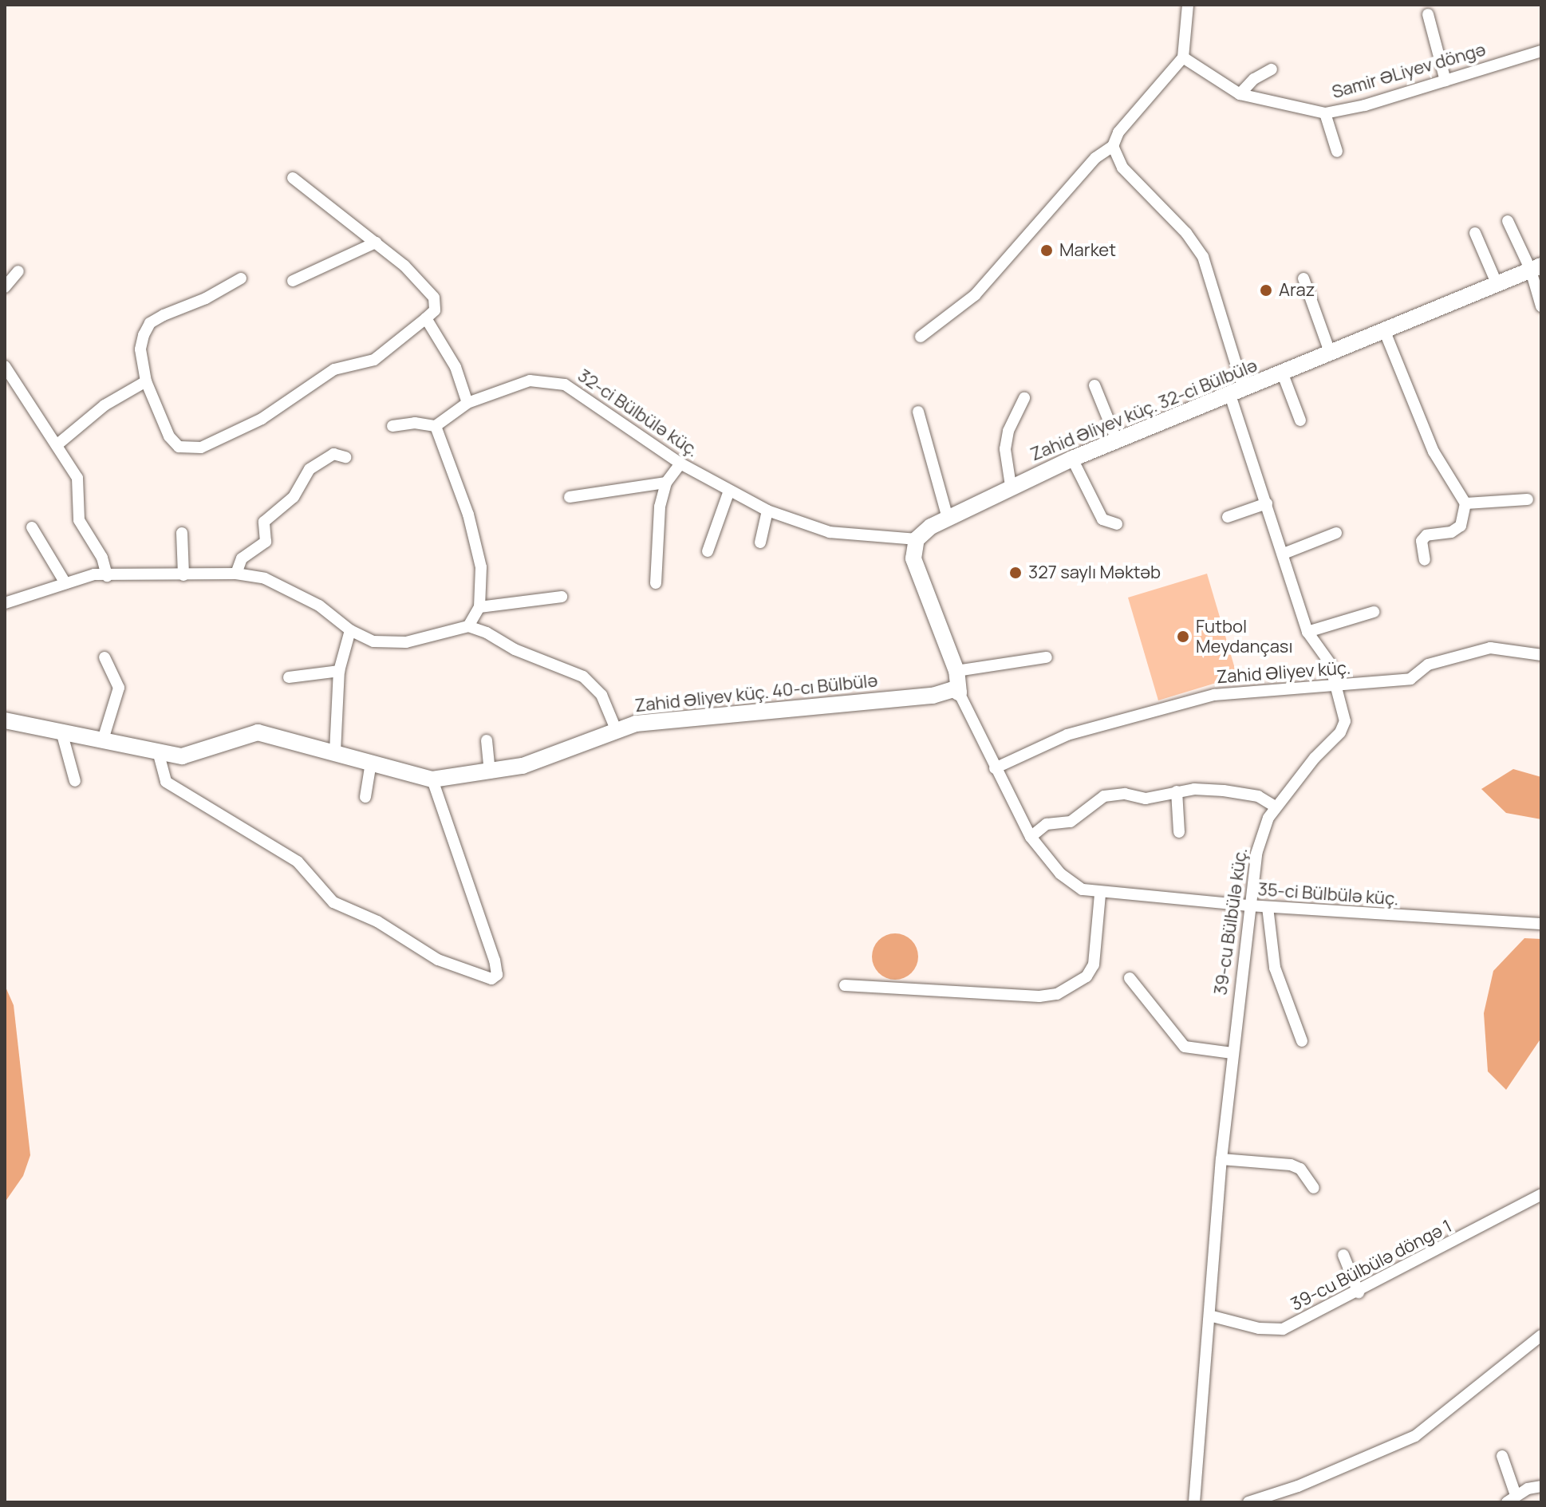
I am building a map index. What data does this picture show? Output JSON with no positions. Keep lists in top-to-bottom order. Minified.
{"streets":{"street":["Samir ƏLiyev döngə","Zahid Əliyev küç. 32-ci Bülbülə","32-ci Bülbülə küç.","Zahid Əliyev küç.","Zahid Əliyev küç. 40-cı Bülbülə","35-ci Bülbülə küç.","39-cu Bülbülə küç.","39-cu Bülbülə döngə 1"]},"crossings":[["Zahid Əliyev küç. 32-ci Bülbülə","32-ci Bülbülə küç."],["Zahid Əliyev küç. 32-ci Bülbülə","39-cu Bülbülə küç."],["Zahid Əliyev küç.","35-ci Bülbülə küç."],["Zahid Əliyev küç.","39-cu Bülbülə küç."],["Zahid Əliyev küç. 40-cı Bülbülə","35-ci Bülbülə küç."],["35-ci Bülbülə küç.","39-cu Bülbülə küç."],["39-cu Bülbülə küç.","39-cu Bülbülə döngə 1"]],"places":["Market","Araz","327 saylı Məktəb","Futbol Meydançası"]}
